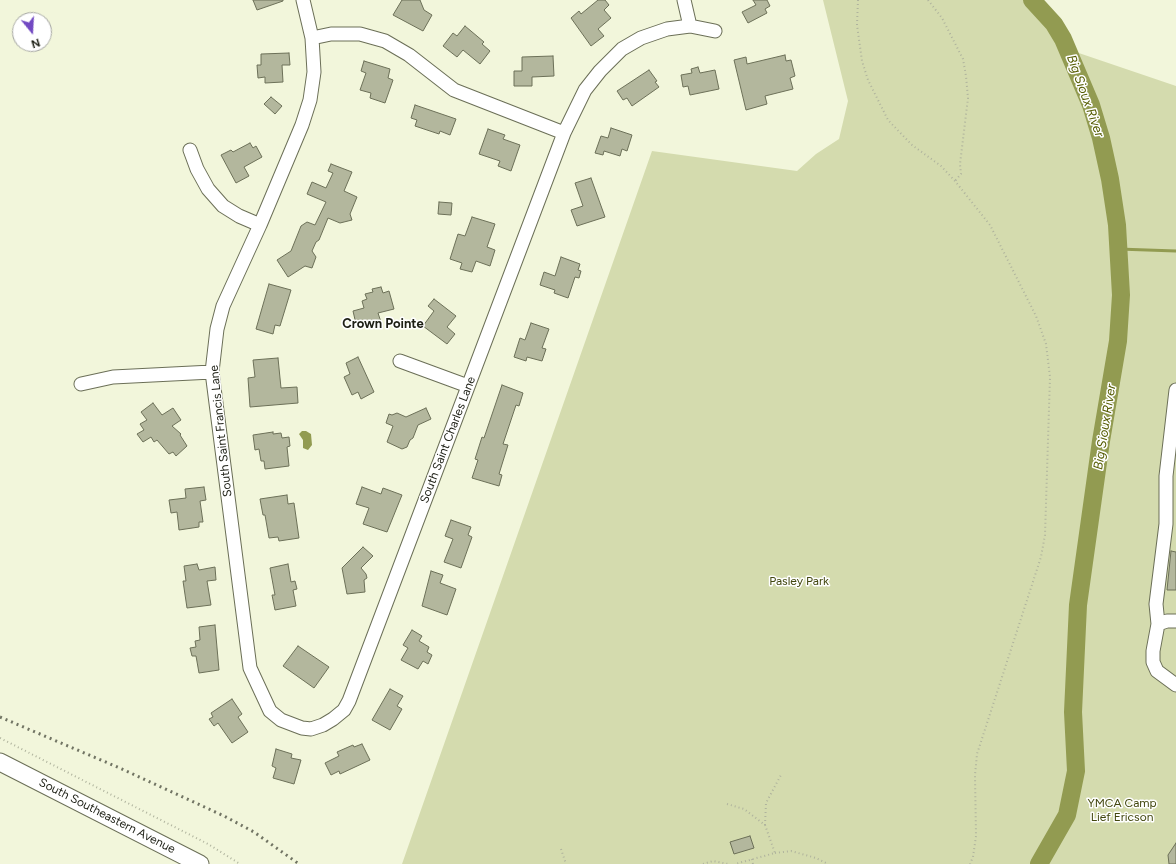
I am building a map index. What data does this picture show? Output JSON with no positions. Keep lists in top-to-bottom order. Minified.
{"streets":{"main road":["South Southeastern Avenue"],"street":["South Saint Francis Lane","South Saint Charles Lane"]},"crossings":[["South Saint Francis Lane","South Saint Charles Lane"]],"districts":["Crown Pointe"],"water":["Big Sioux River"],"parks":["Pasley Park","YMCA Camp Lief Ericson"],"north":"bottom"}
